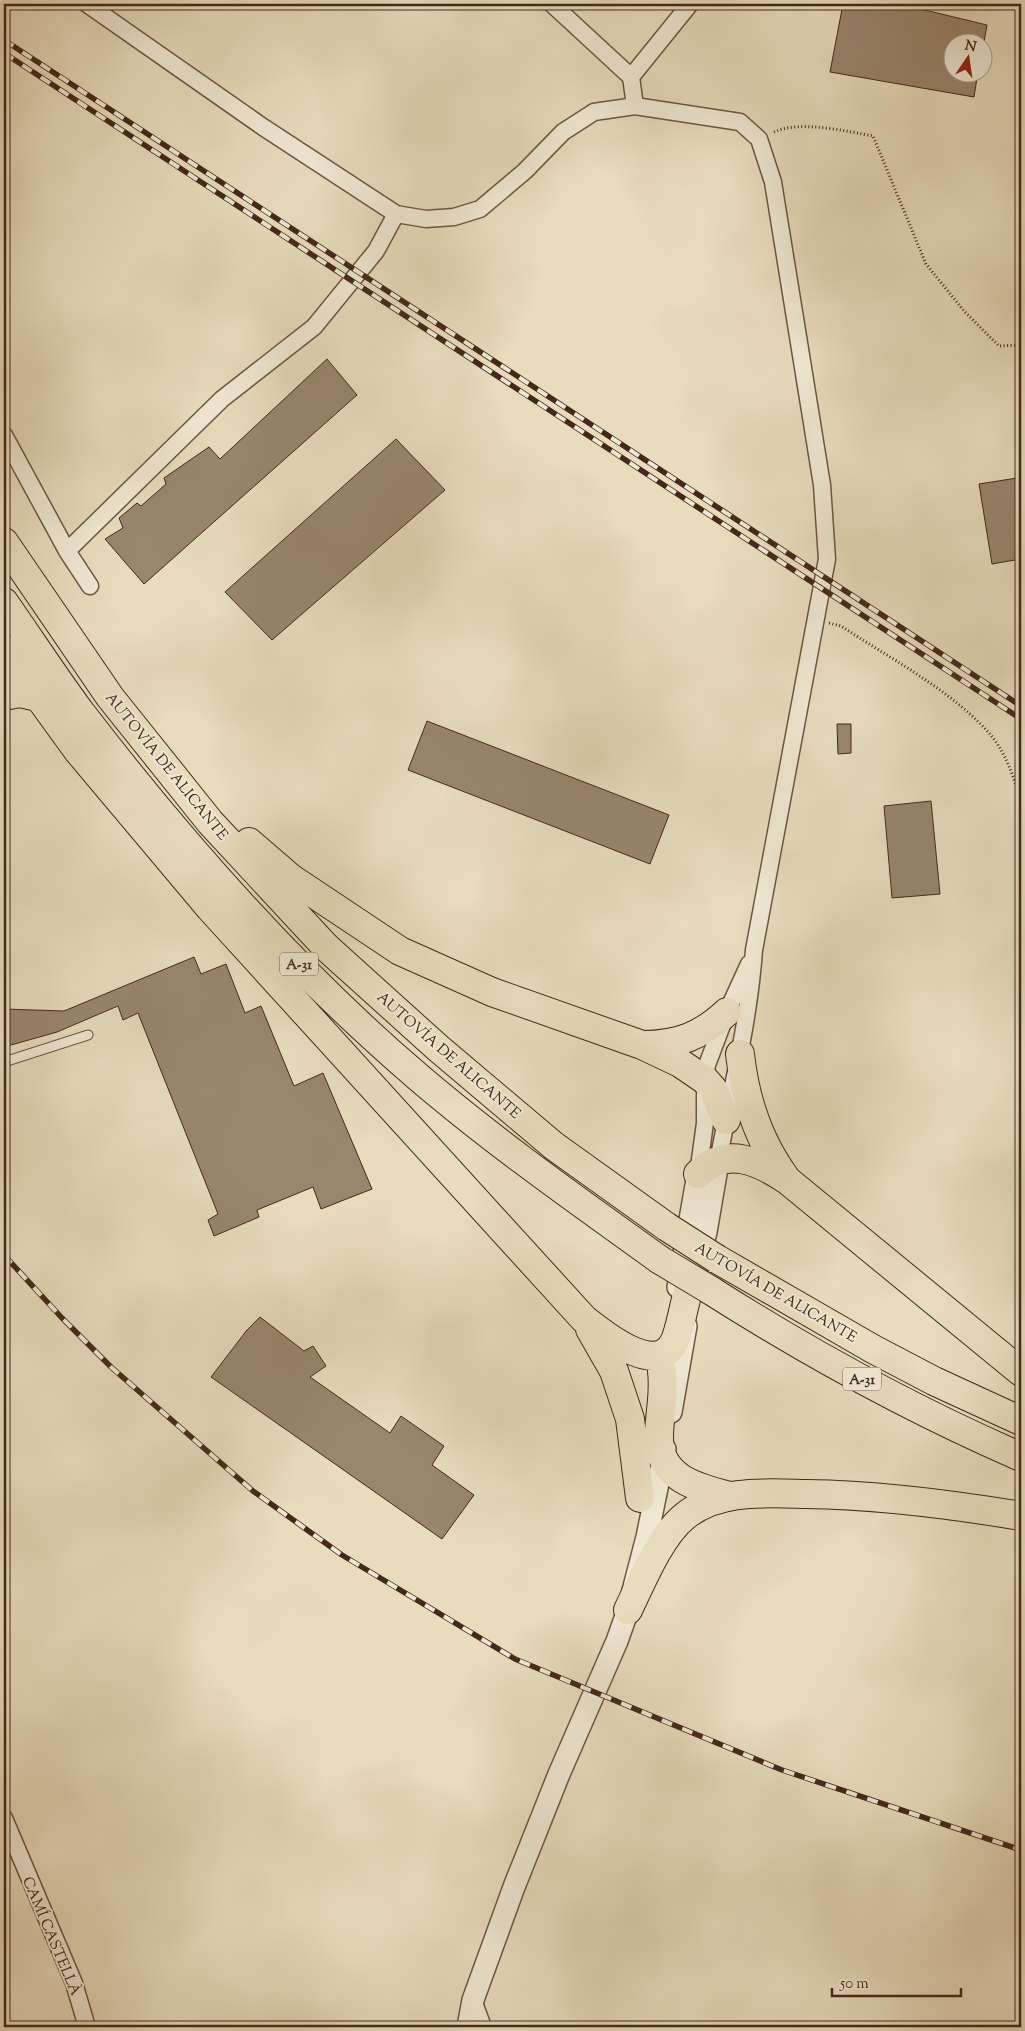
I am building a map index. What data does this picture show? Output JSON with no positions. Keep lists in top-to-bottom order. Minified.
{"streets":{"highway":["AUTOVÍA DE ALICANTE","A-31"],"street":["CAMÍ CASTELLÀ"]},"scale_bar":"50 m","north":"top"}
